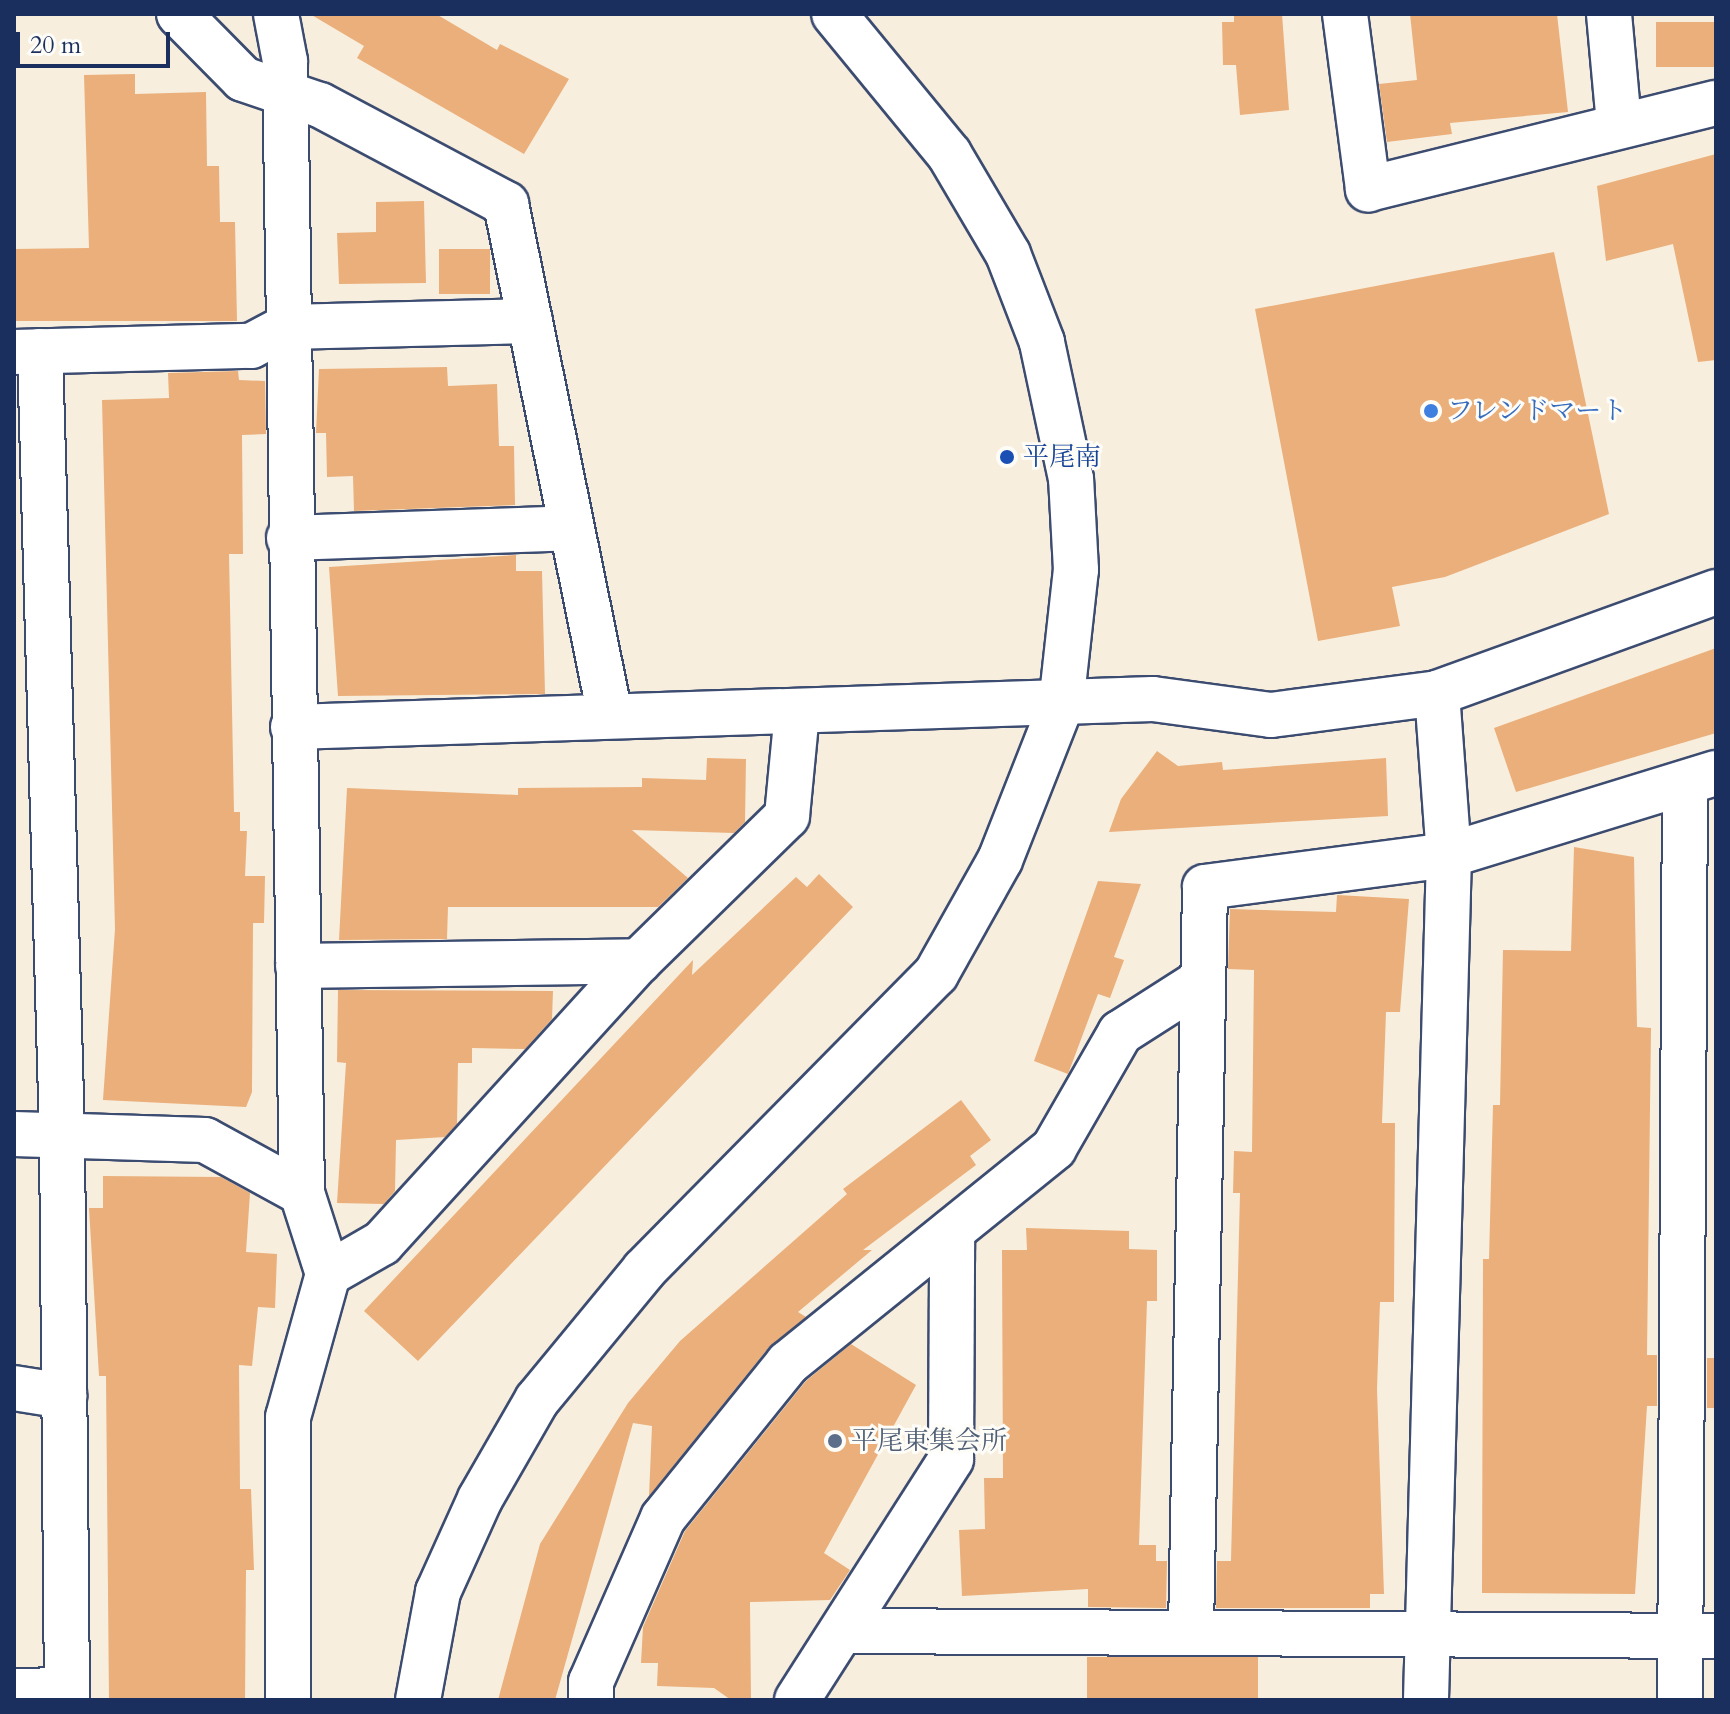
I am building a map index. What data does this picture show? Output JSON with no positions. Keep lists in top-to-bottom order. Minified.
{"places":["フレンドマート","平尾南","平尾東集会所"],"scale_bar":"20 m"}
